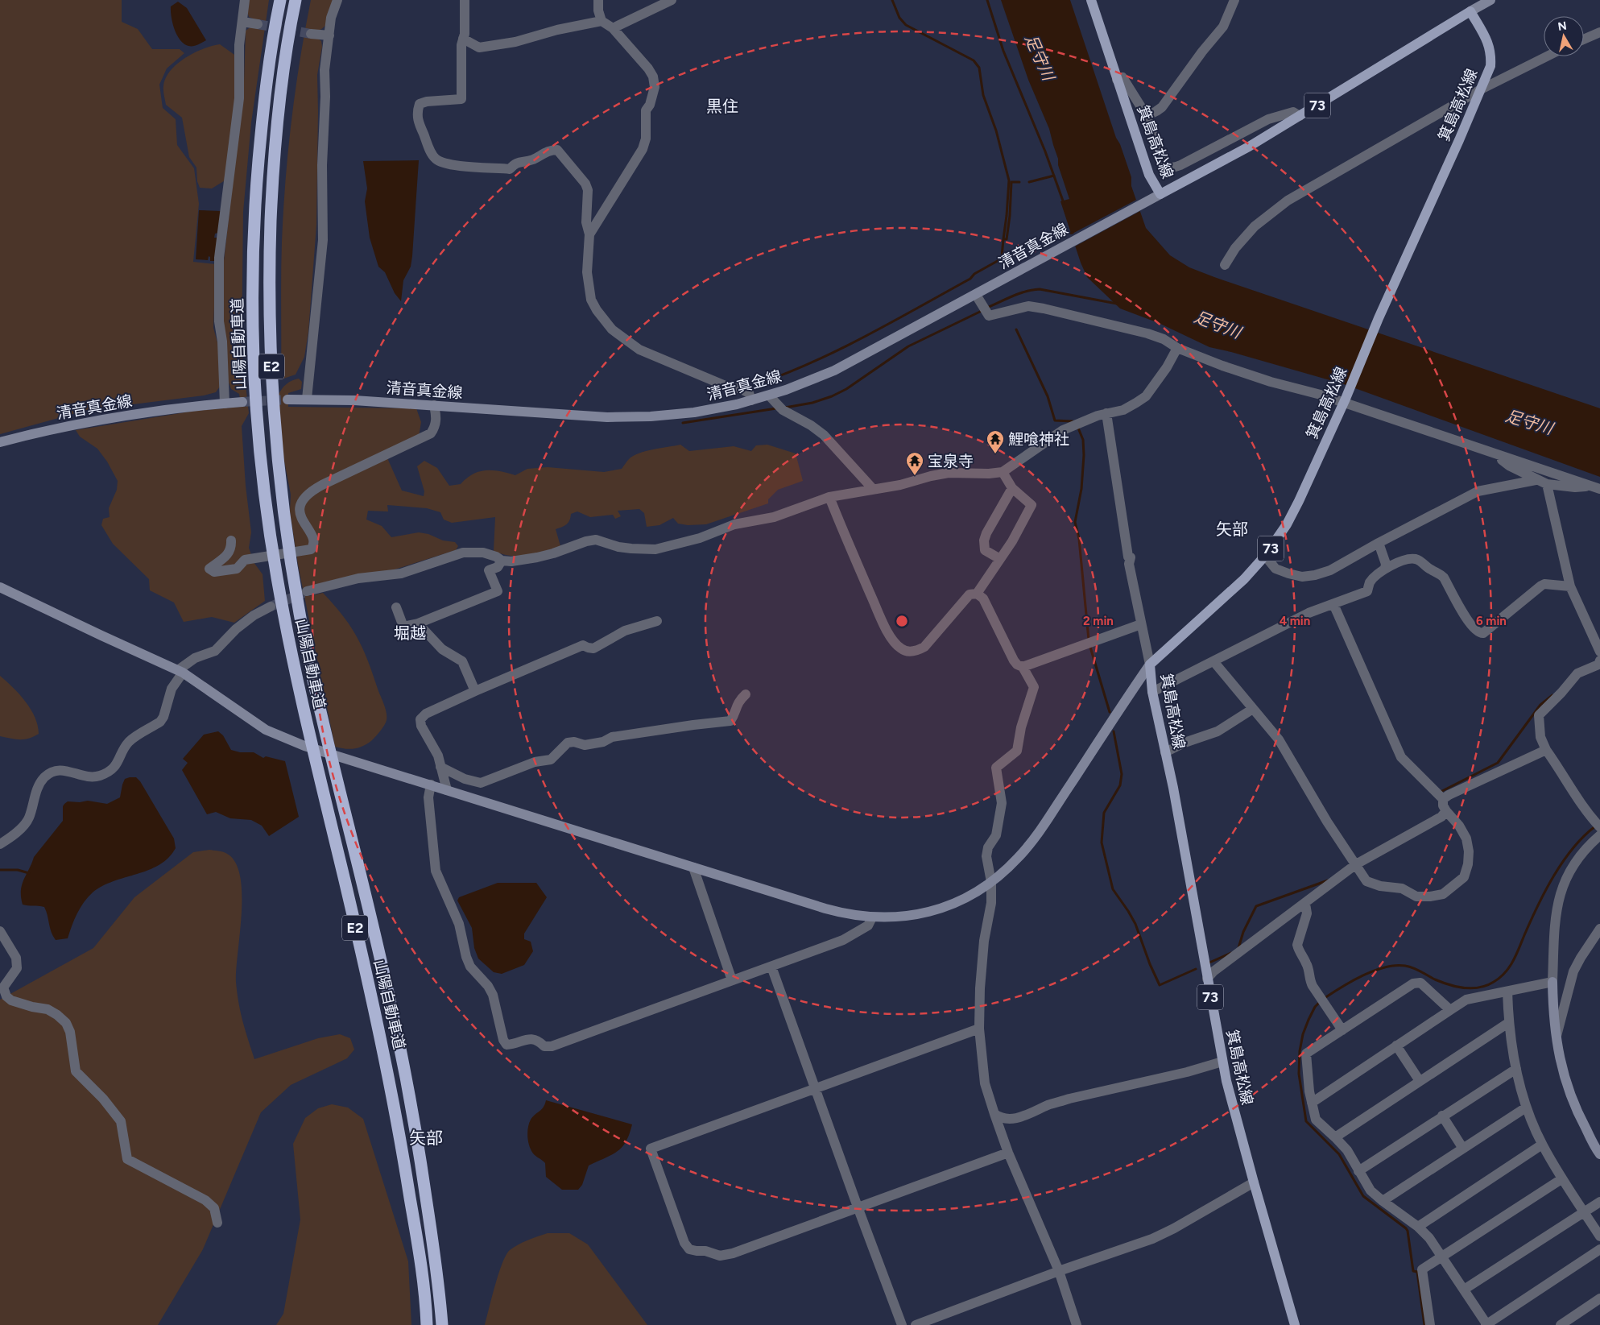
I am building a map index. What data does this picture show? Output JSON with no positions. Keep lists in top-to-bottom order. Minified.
{"streets":{"highway":["山陽自動車道","E2"],"main road":["箕島高松線","73"],"street":["清音真金線"]},"crossings":[["箕島高松線","清音真金線"]],"districts":["黒住","矢部","堀越","矢部"],"water":["足守川"],"places":{"temple":["鯉喰神社","宝泉寺"]},"north":"top","rings":["2 min","4 min","6 min"]}
